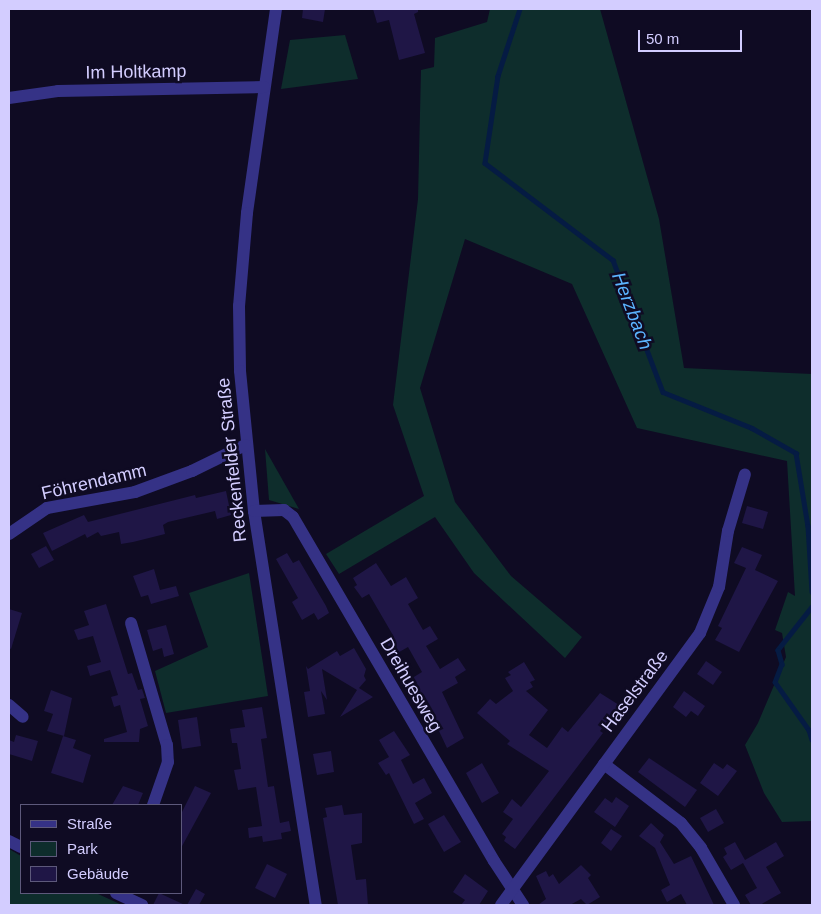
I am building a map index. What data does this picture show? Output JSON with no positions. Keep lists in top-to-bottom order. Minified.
{"streets":{"street":["Im Holtkamp","Reckenfelder Straße","Föhrendamm","Dreihuesweg","Haselstraße"]},"crossings":[["Im Holtkamp","Reckenfelder Straße"],["Reckenfelder Straße","Föhrendamm"],["Reckenfelder Straße","Dreihuesweg"],["Dreihuesweg","Haselstraße"]],"water":["Herzbach"],"legend":["Straße","Park","Gebäude"],"scale_bar":"50 m"}
